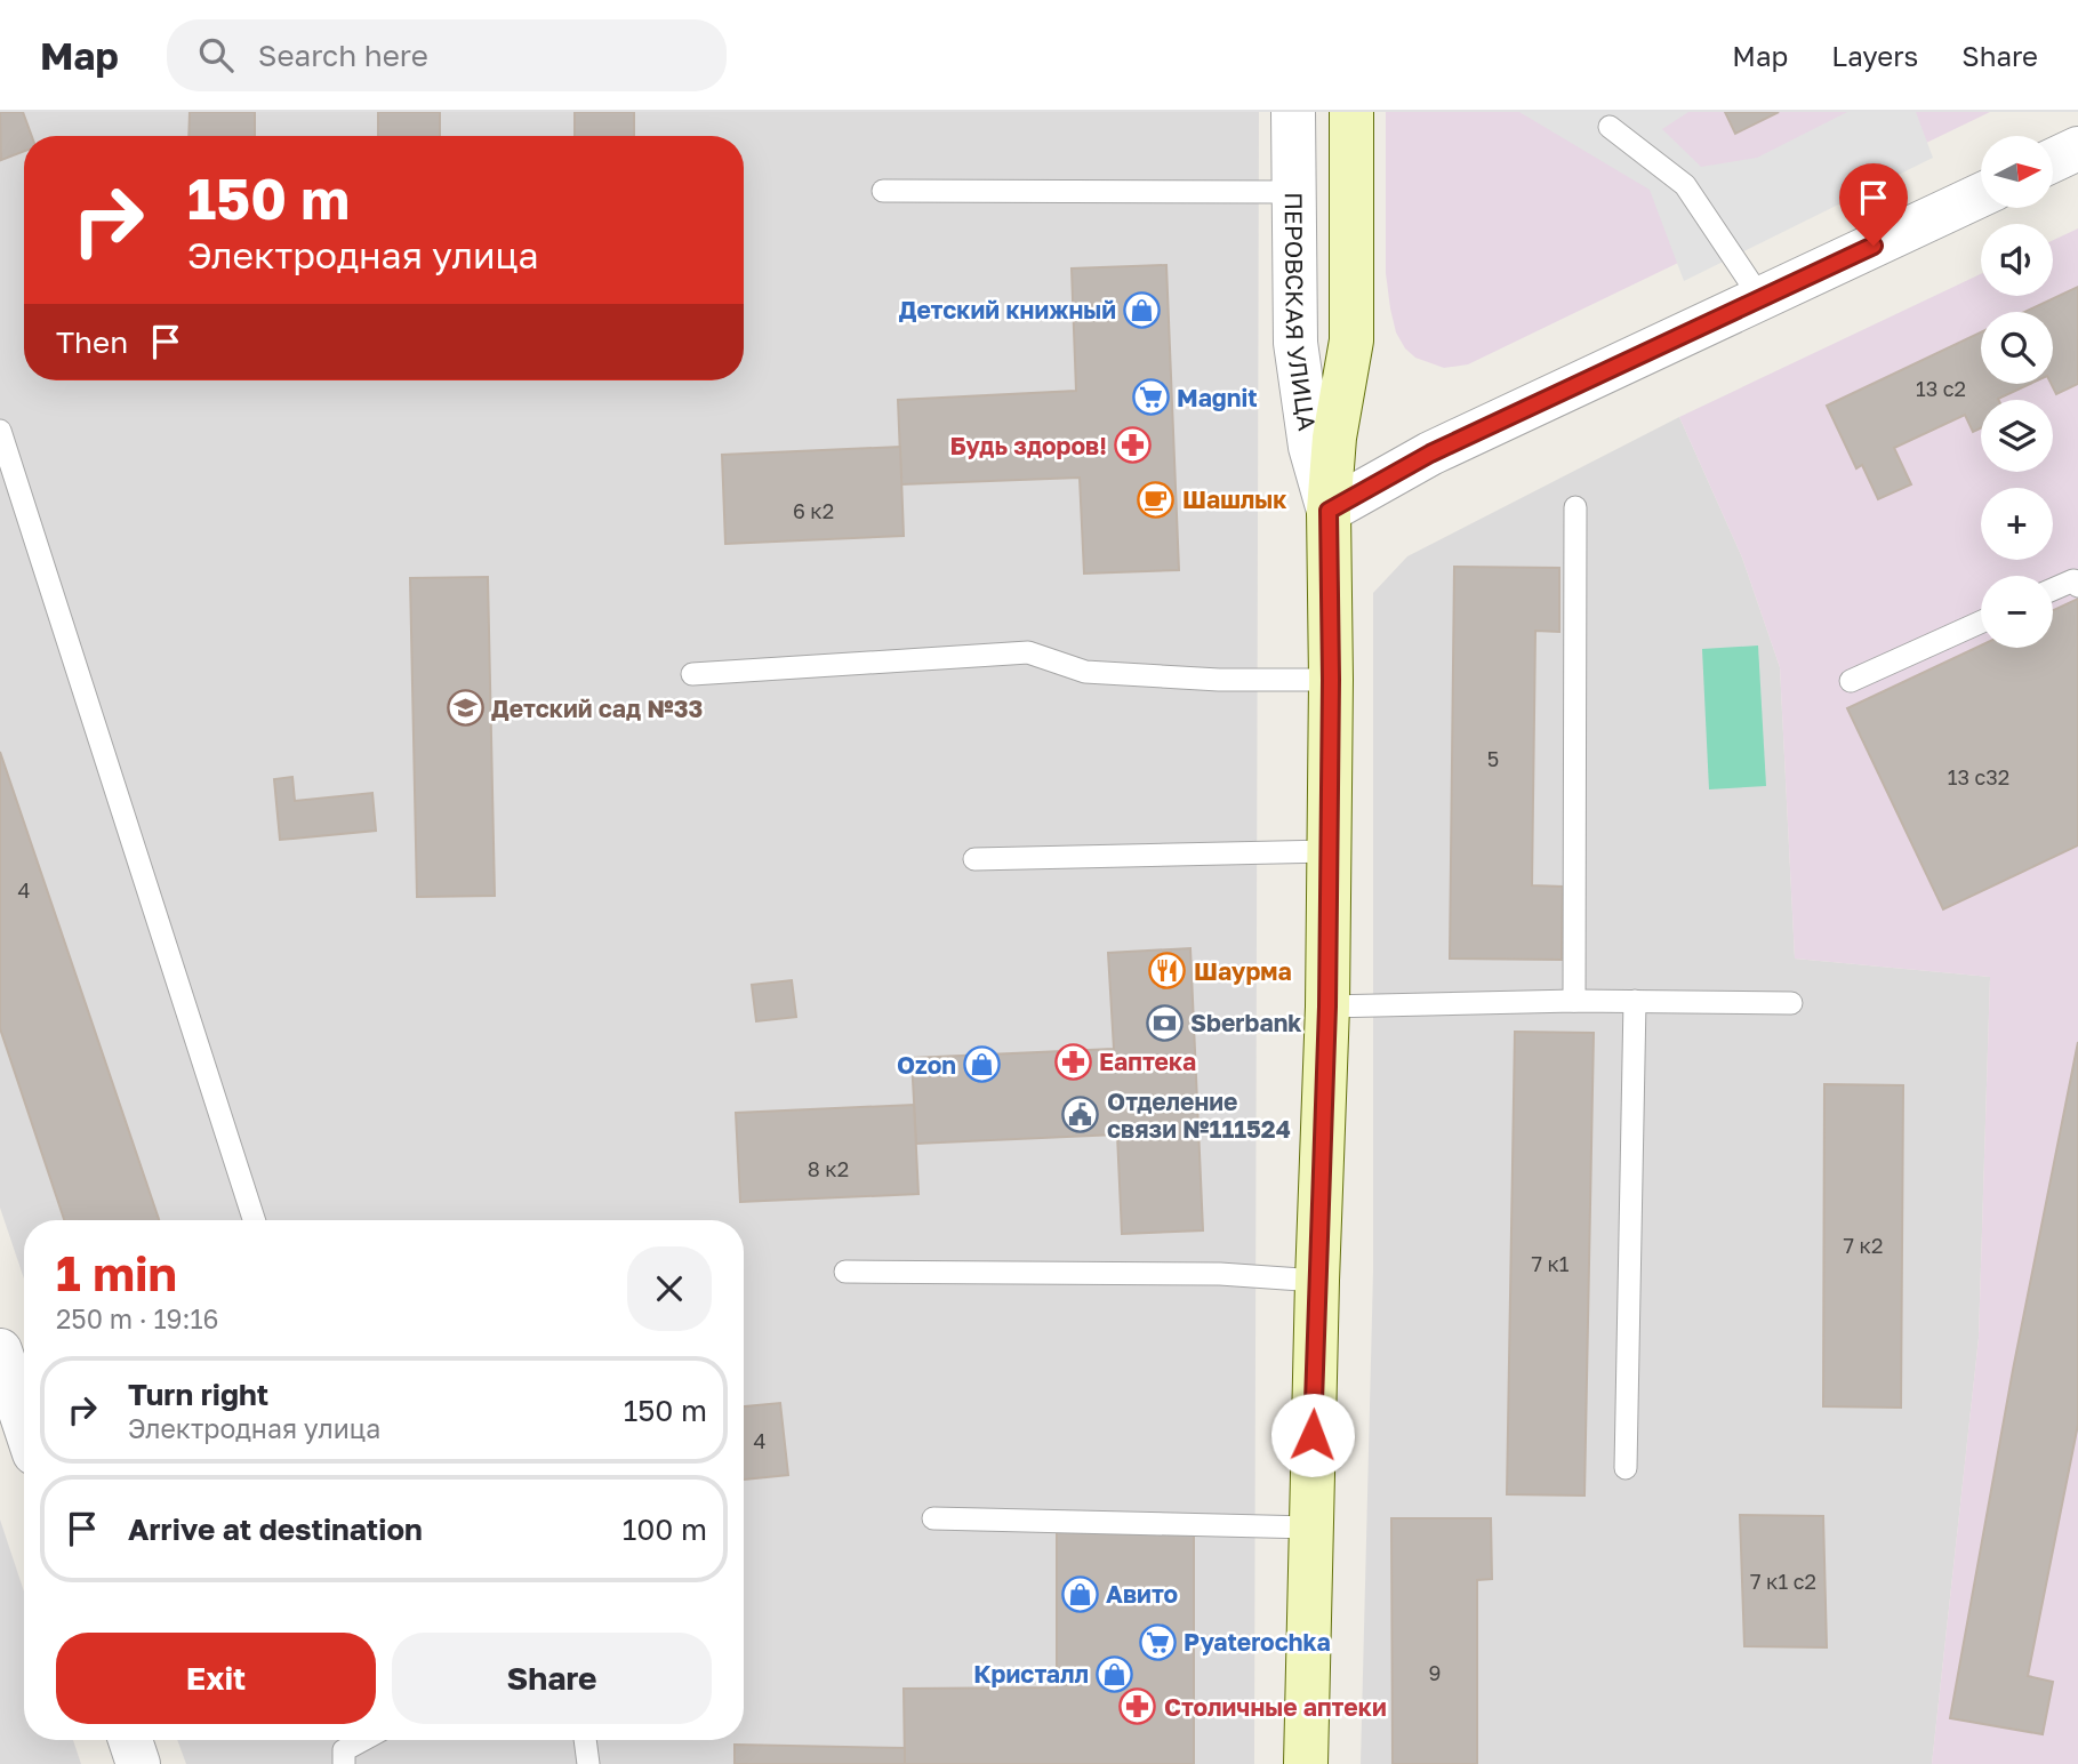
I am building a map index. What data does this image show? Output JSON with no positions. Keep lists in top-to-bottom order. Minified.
{"streets":{"main road":["ПЕРОВСКАЯ УЛИЦА"]},"places":{"shop":["Детский книжный","Ozon","Авито","Кристалл"],"supermarket":["Magnit","Pyaterochka"],"pharmacy":["Будь здоров!","Еаптека","Столичные аптеки"],"cafe":["Шашлык"],"school or university":["Детский сад №33"],"restaurant":["Шаурма"],"bank":["Sberbank"],"public building":["Отделение связи №111524"]},"house_numbers":["13 с2","6 к2","5","13 с32","4","8 к2","7 к2","7 к1","4","7 к1 с2","9"],"north":"right","page":{"header":"Map","search":"Search here","nav":["Map","Layers","Share"],"map_buttons":["+","−"],"turn":["150 m","Электродная улица"],"then":"Then","heading":["1 min","250 m · 19:16"],"list":[{"name":"Turn right","note":"Электродная улица","value":"150 m"},{"name":"Arrive at destination","value":"100 m"}],"buttons":["Exit","Share"]}}
